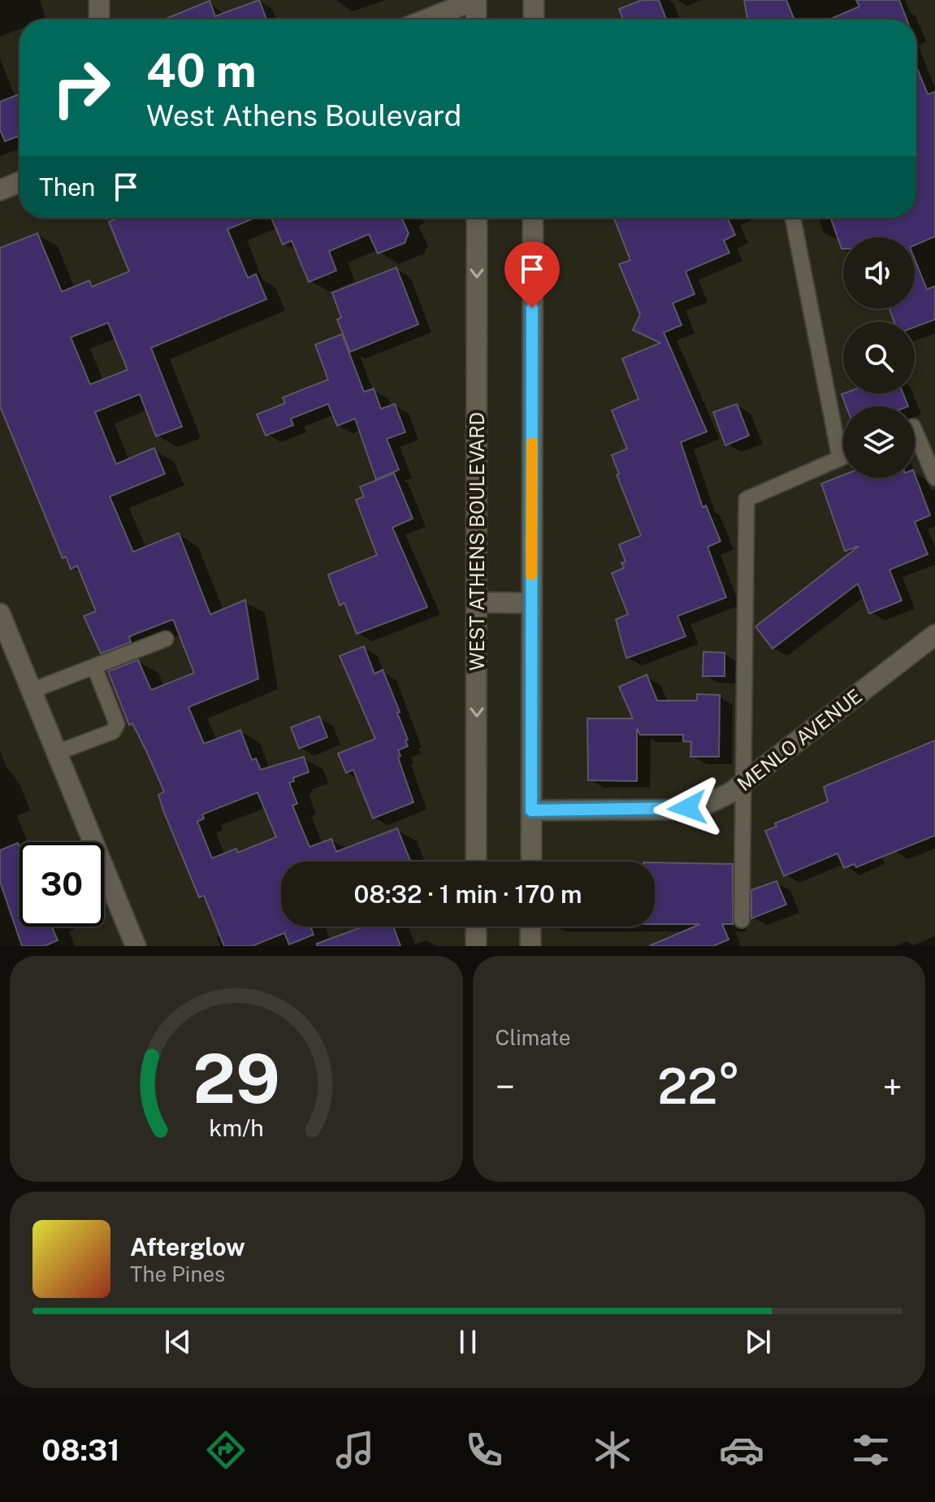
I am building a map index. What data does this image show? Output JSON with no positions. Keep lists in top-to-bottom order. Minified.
{"streets":{"street":["WEST ATHENS BOULEVARD","MENLO AVENUE"]},"page":{"turn":["40 m","West Athens Boulevard"],"then":"Then","limit":"30","trip":"08:32 · 1 min · 170 m","tile":"Climate","heat":["−","22°","+"],"song":["Afterglow","The Pines"],"tabs":"08:31","gauge":["29","km/h"]}}
